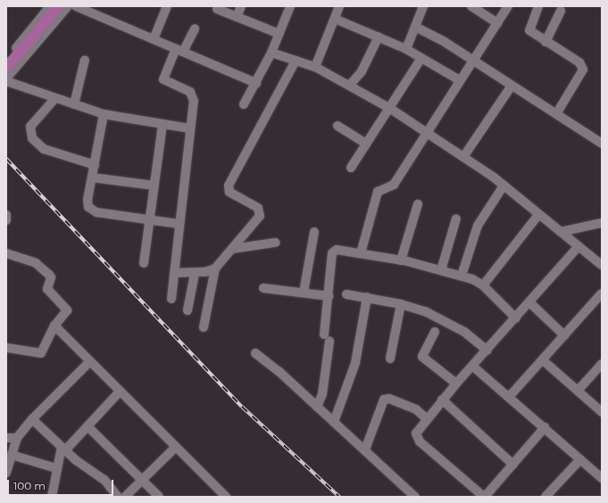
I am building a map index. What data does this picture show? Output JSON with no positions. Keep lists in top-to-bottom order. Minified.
{"scale_bar":"100 m"}
